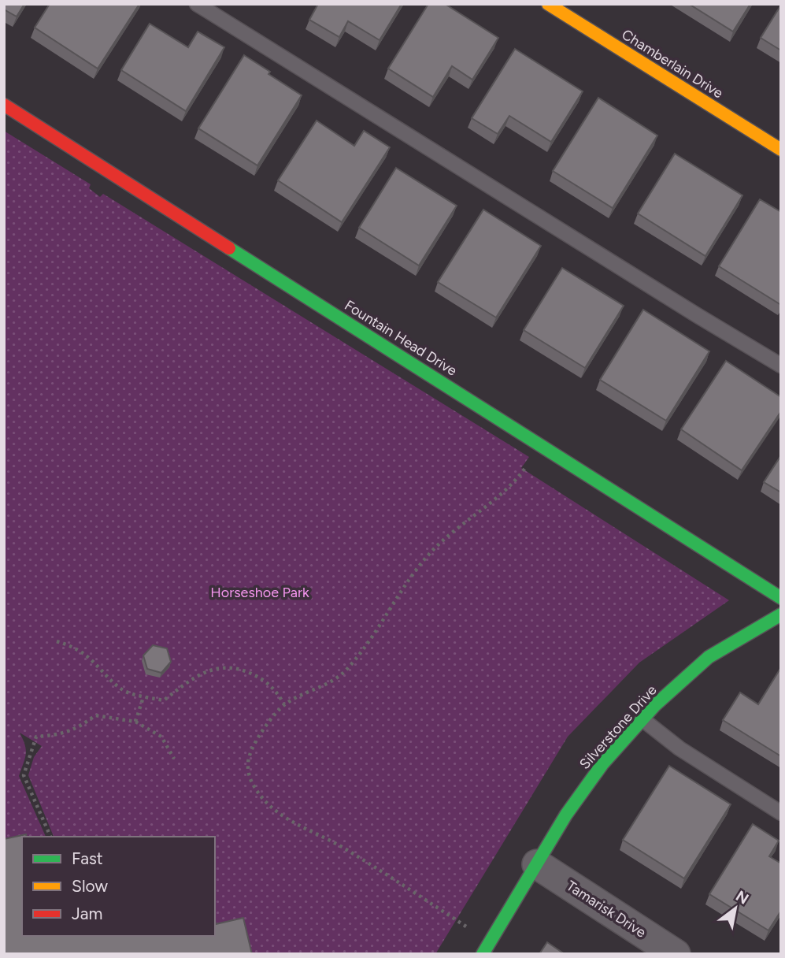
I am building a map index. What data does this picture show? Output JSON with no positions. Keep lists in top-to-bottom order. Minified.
{"streets":{"street":["Chamberlain Drive","Fountain Head Drive","Silverstone Drive","Tamarisk Drive"]},"crossings":[["Silverstone Drive","Tamarisk Drive"]],"parks":["Horseshoe Park"],"legend":["Fast","Slow","Jam"],"north":"top right"}
